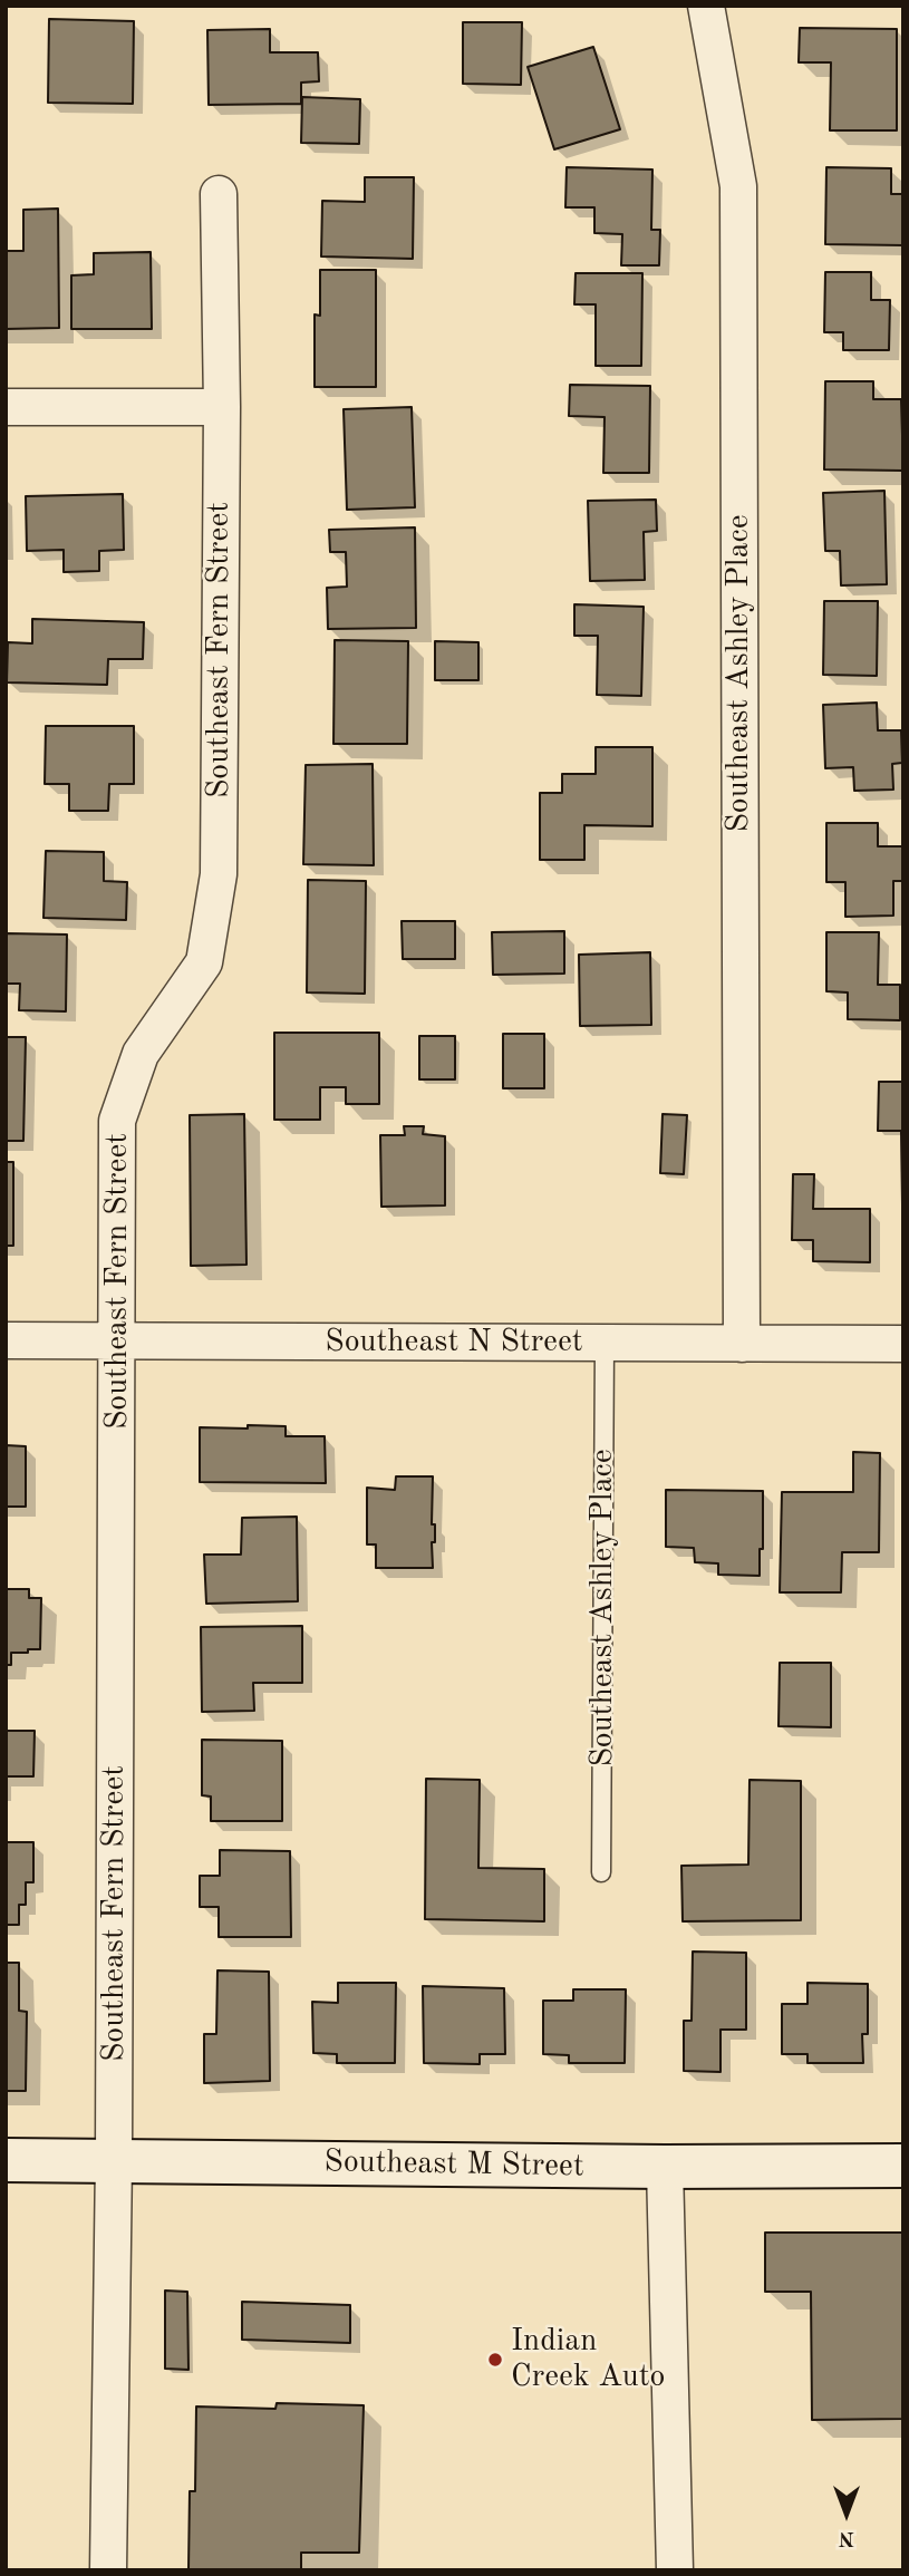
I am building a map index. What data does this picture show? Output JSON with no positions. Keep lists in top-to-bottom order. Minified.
{"streets":{"street":["Southeast Fern Street","Southeast Ashley Place","Southeast N Street","Southeast M Street"]},"crossings":[["Southeast Fern Street","Southeast N Street"],["Southeast Fern Street","Southeast M Street"],["Southeast Ashley Place","Southeast N Street"]],"places":["Indian Creek Auto"],"north":"bottom"}
